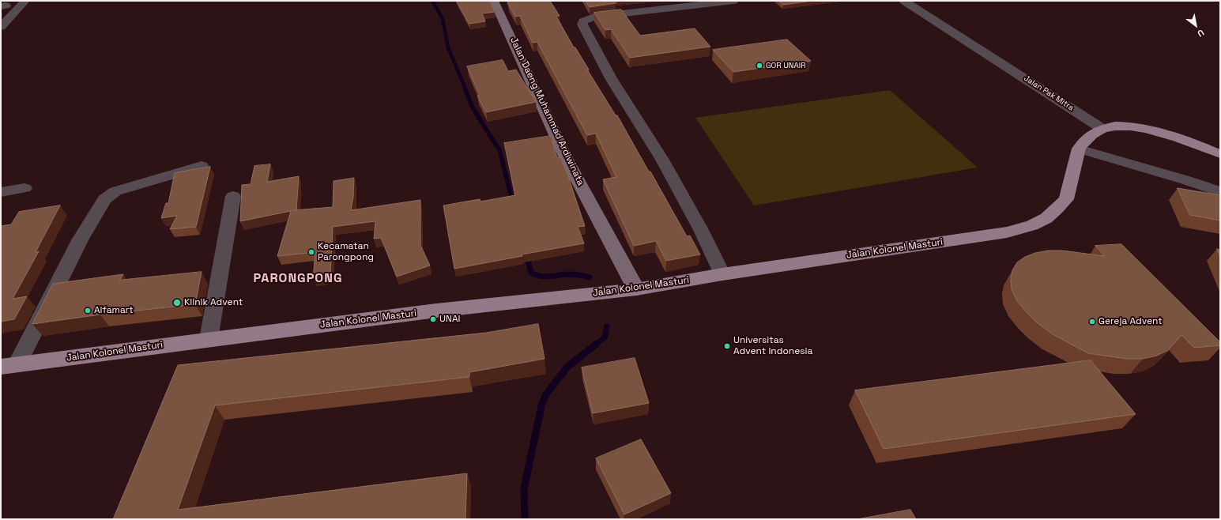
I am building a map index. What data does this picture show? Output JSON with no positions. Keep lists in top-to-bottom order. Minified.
{"streets":{"main road":["Jalan Daeng Muhammad Ardiwinata","Jalan Kolonel Masturi"],"street":["Jalan Pak Mitra"]},"crossings":[["Jalan Pak Mitra","Jalan Kolonel Masturi"],["Jalan Daeng Muhammad Ardiwinata","Jalan Kolonel Masturi"]],"districts":["PARONGPONG"],"places":["GOR UNAIR","Kecamatan Parongpong","Klinik Advent","Alfamart","UNAI","Gereja Advent","Universitas Advent Indonesia"],"north":"bottom right"}
